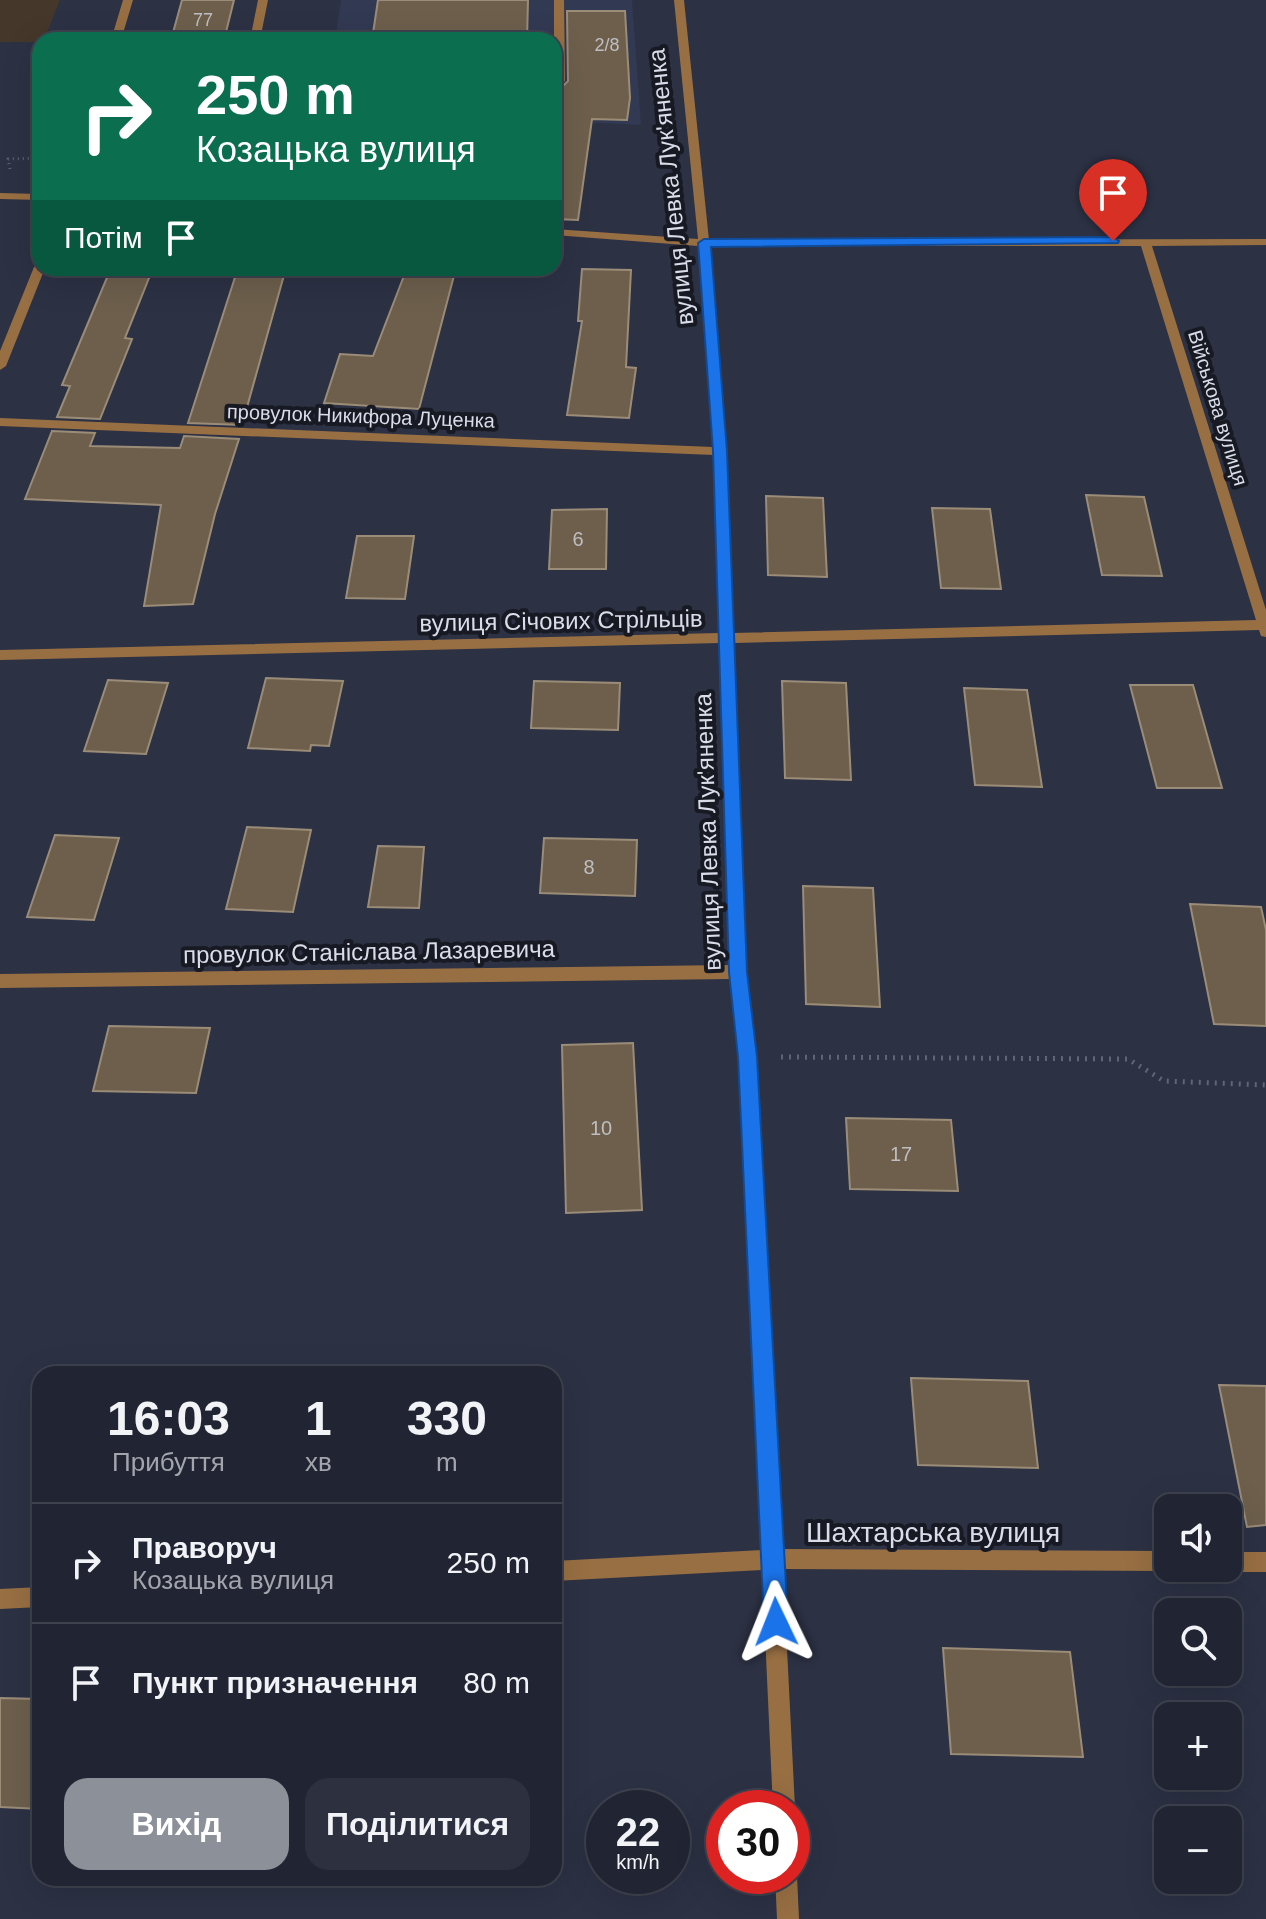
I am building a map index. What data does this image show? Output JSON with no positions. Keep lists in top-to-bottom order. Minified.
{"streets":{"street":["вулиця Левка Лук'яненка","Військова вулиця","провулок Никифора Луценка","вулиця Січових Стрільців","провулок Станіслава Лазаревича","Шахтарська вулиця"]},"crossings":[["вулиця Левка Лук'яненка","провулок Никифора Луценка"],["вулиця Левка Лук'яненка","вулиця Січових Стрільців"],["вулиця Левка Лук'яненка","провулок Станіслава Лазаревича"],["вулиця Левка Лук'яненка","Шахтарська вулиця"],["Військова вулиця","вулиця Січових Стрільців"]],"house_numbers":["77","2/8","6","8","10","17"],"page":{"turn":["250 m","Козацька вулиця"],"then":"Потім","eta":["16:03","Прибуття","1","хв","330","m"],"map_buttons":["+","−"],"list":[{"name":"Праворуч","note":"Козацька вулиця","value":"250 m"},{"name":"Пункт призначення","value":"80 m"}],"buttons":["Вихід","Поділитися"],"speed":"22 km/h","limit":"30"}}
